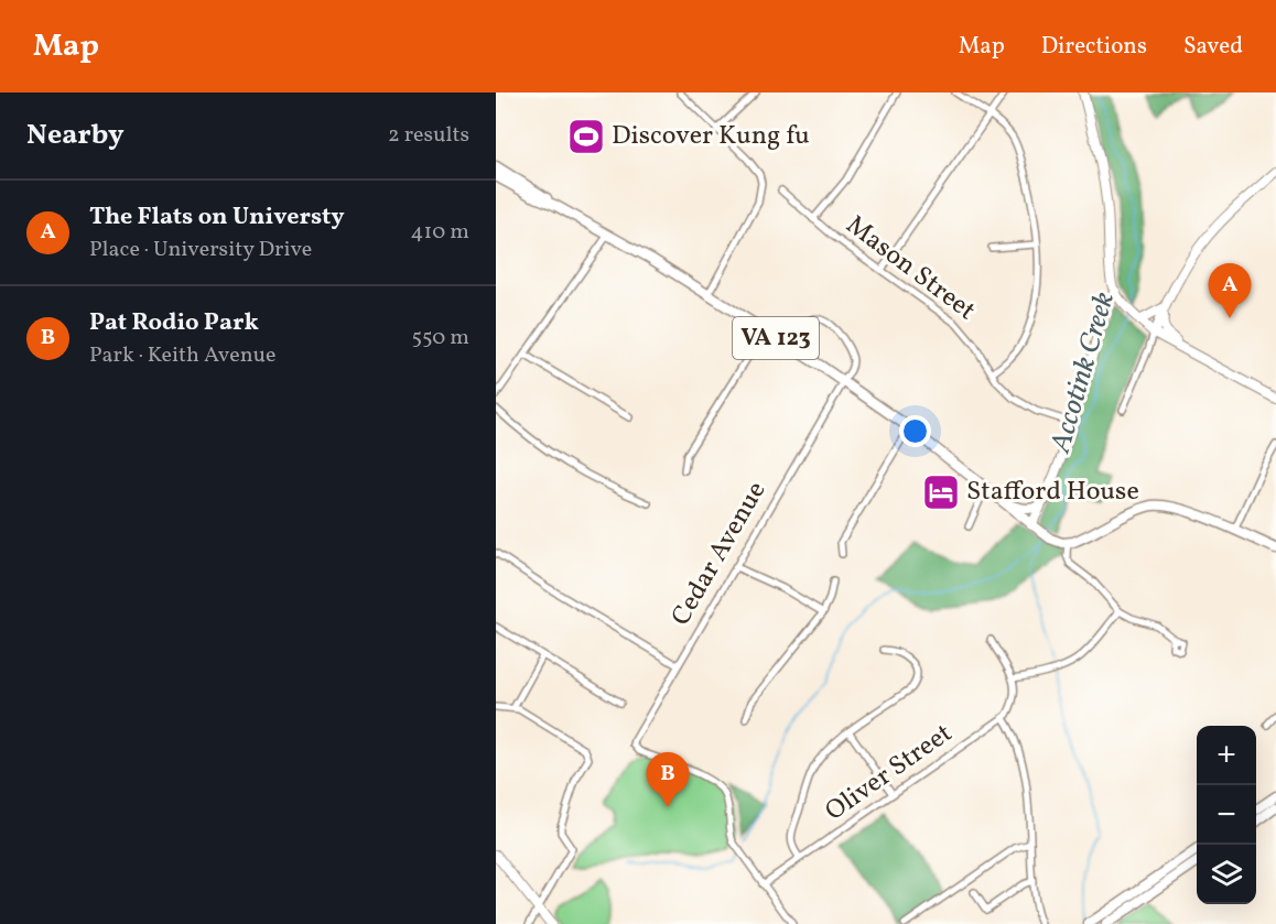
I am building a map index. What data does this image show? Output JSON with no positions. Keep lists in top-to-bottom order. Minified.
{"streets":{"main road":["VA 123"],"street":["Mason Street","Cedar Avenue","Oliver Street"]},"crossings":[["VA 123","Cedar Avenue"],["Cedar Avenue","Oliver Street"]],"water":["Accotink Creek"],"places":{"sports":["Discover Kung fu"],"hotel":["Stafford House"]},"page":{"header":"Map","nav":["Map","Directions","Saved"],"heading":["Nearby","2 results"],"list":[{"mark":"A","name":"The Flats on Universty","note":"Place · University Drive","value":"410 m"},{"mark":"B","name":"Pat Rodio Park","note":"Park · Keith Avenue","value":"550 m"}],"pins":["A","B"],"map_buttons":["+","−"]}}
